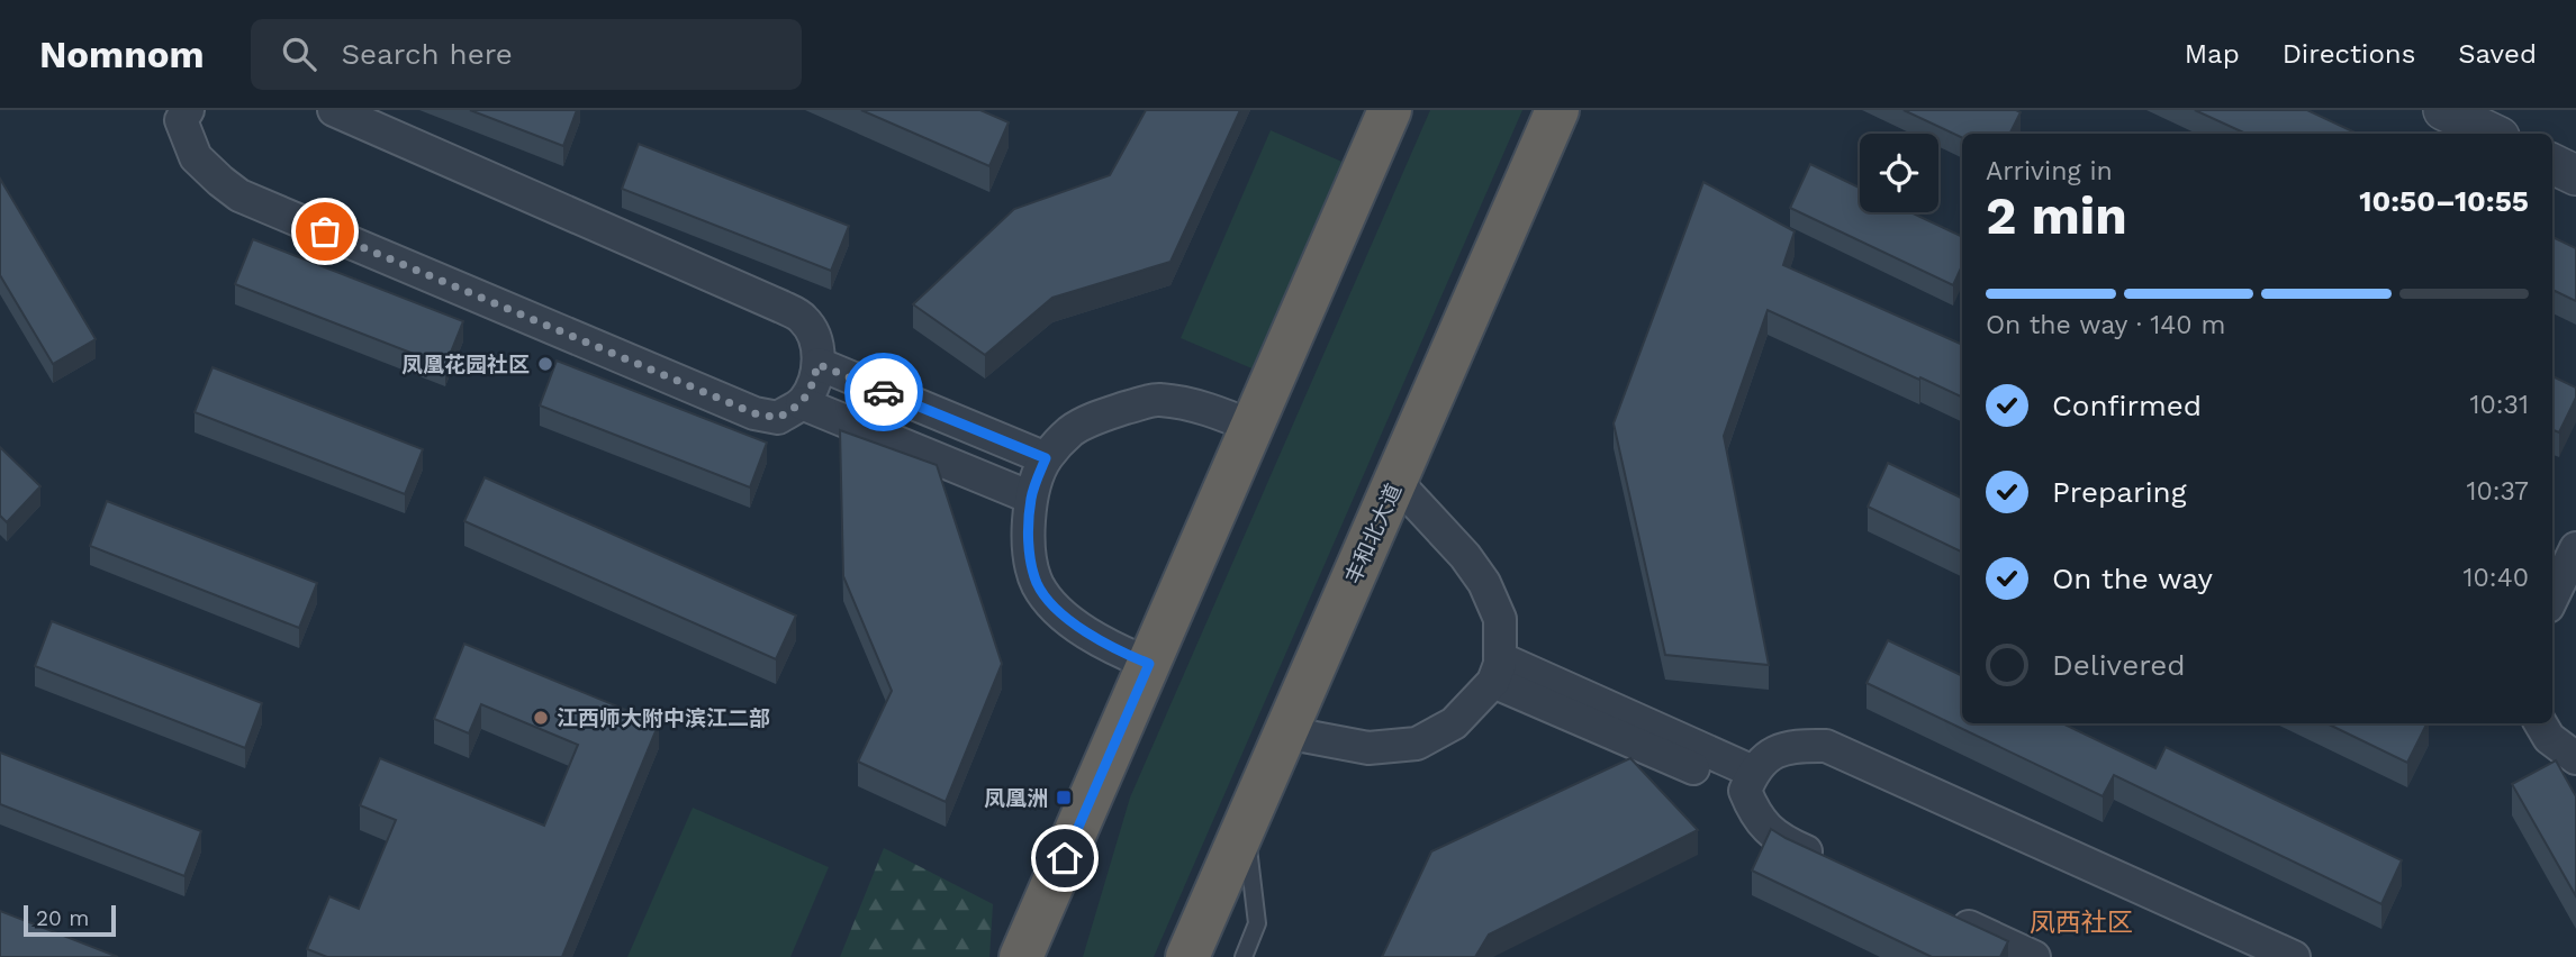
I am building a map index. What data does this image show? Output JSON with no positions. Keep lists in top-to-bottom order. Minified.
{"streets":{"highway":["丰和北大道"]},"districts":["凤西社区"],"places":{"other":["凤凰花园社区","江西师大附中滨江二部"],"transit":["凤凰洲"]},"scale_bar":"20 m","page":{"header":"Nomnom","search":"Search here","nav":["Map","Directions","Saved"],"heading":["2 min","Arriving in","10:50–10:55"],"bar":"On the way · 140 m","list":[["Confirmed","10:31"],["Preparing","10:37"],["On the way","10:40"],"Delivered"],"scale":"20 m"}}
